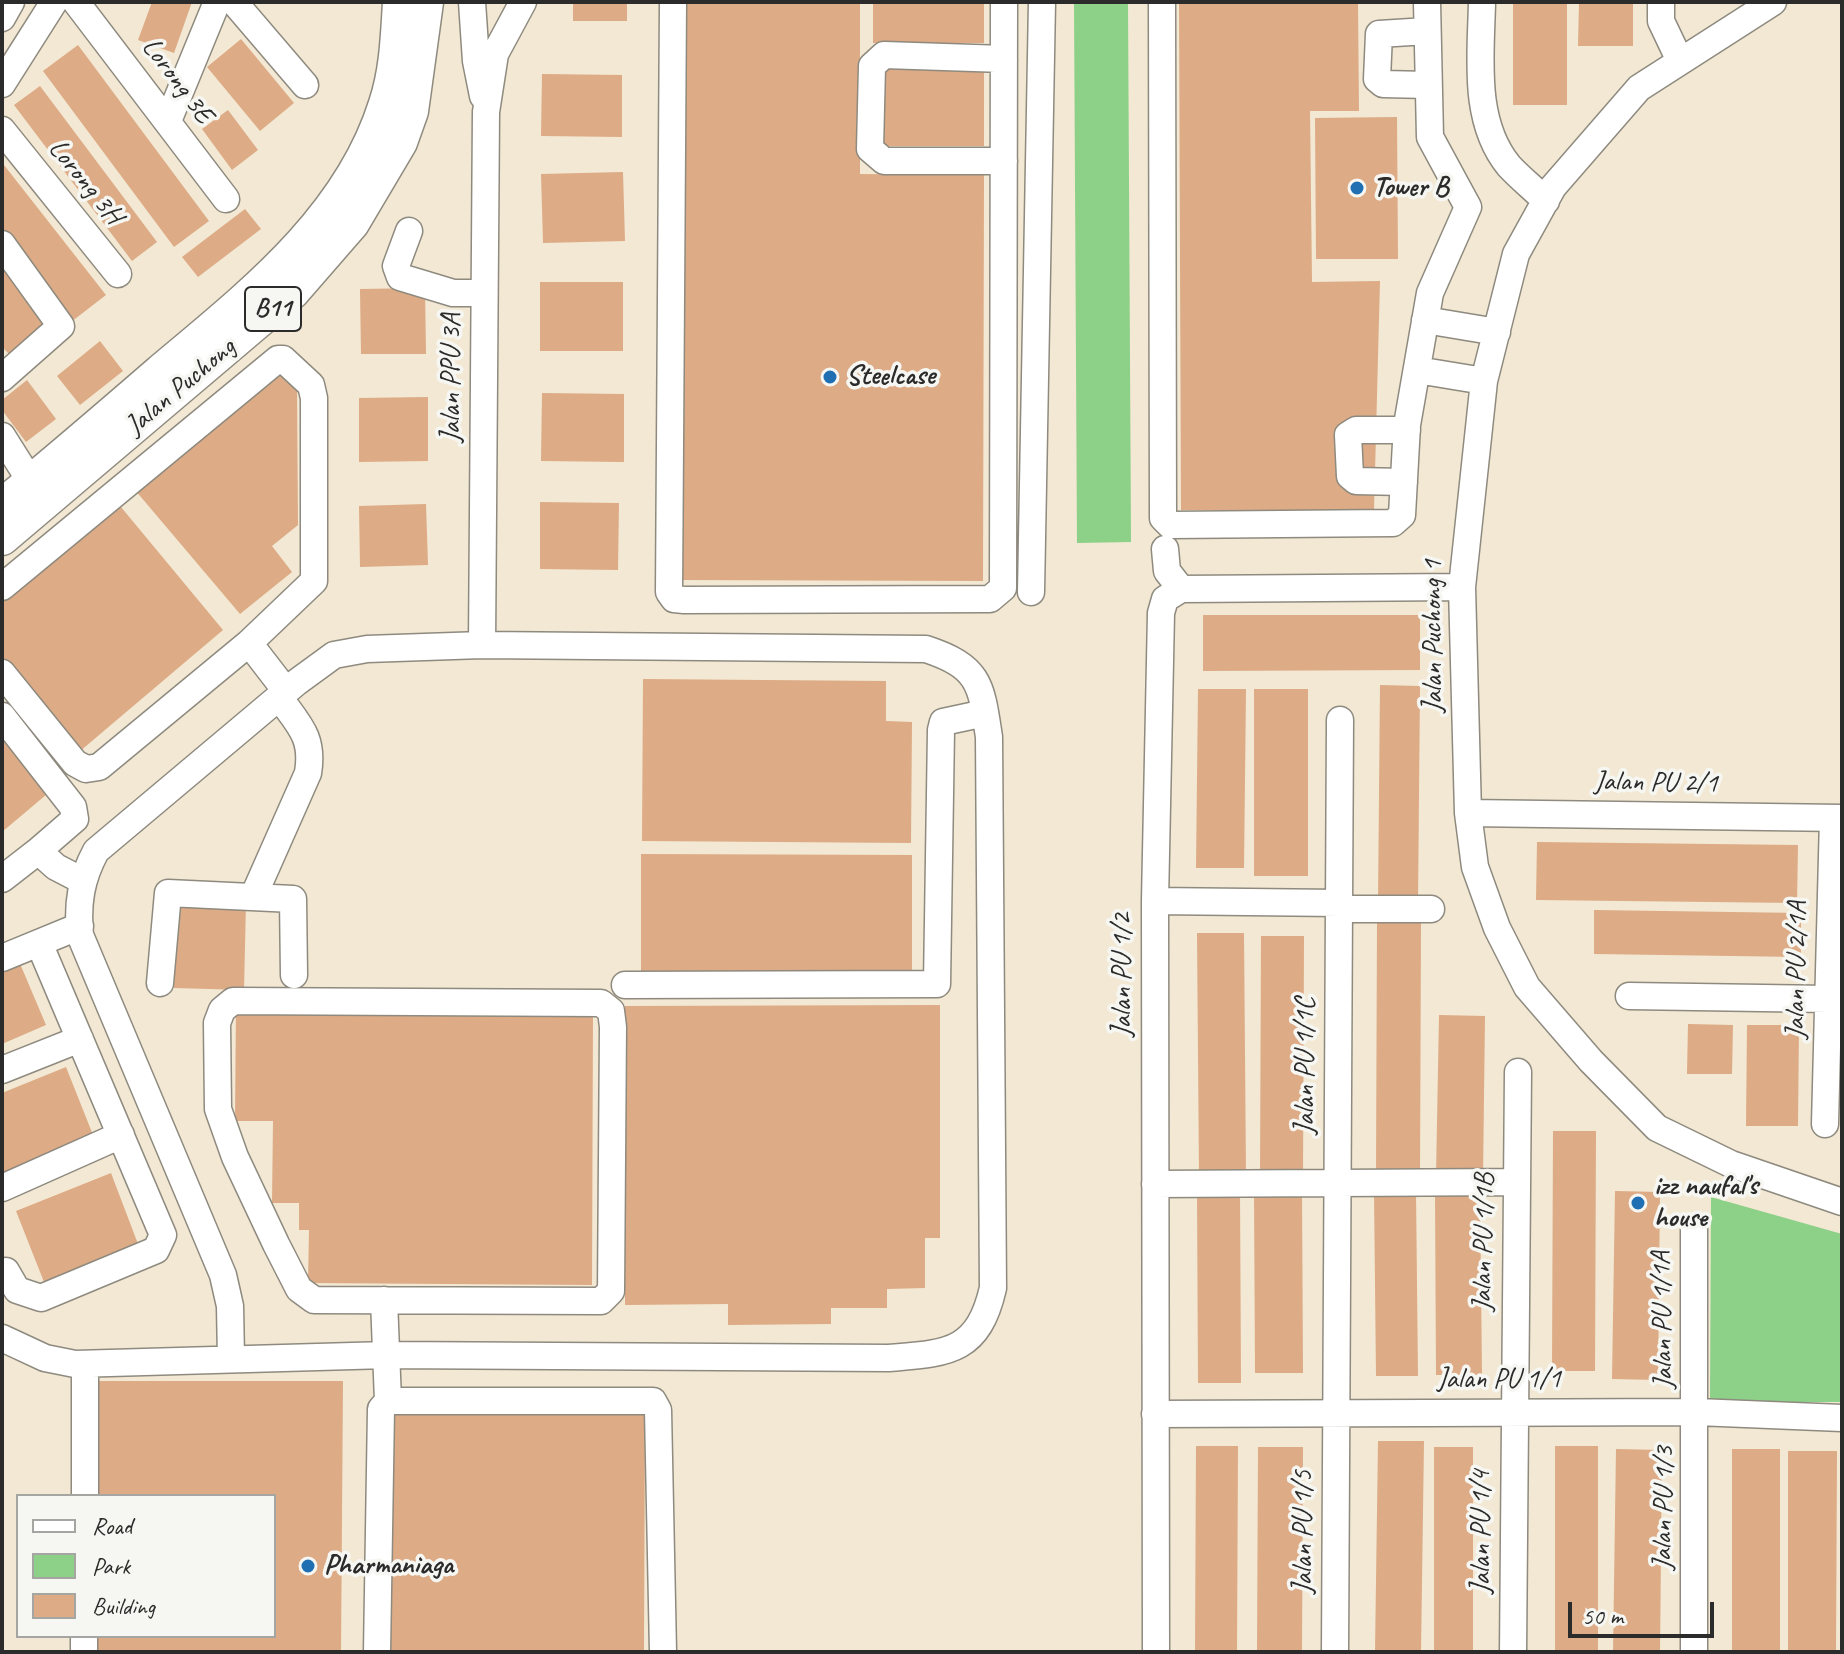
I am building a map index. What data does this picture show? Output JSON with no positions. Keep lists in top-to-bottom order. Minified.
{"streets":{"main road":["B11","Jalan Puchong"],"street":["Lorong 3E","Lorong 3H","Jalan PPU 3A","Jalan Puchong 1","Jalan PU 2/1","Jalan PU 2/1A","Jalan PU 1/2","Jalan PU 1/1C","Jalan PU 1/1B","Jalan PU 1/1A","Jalan PU 1/1","Jalan PU 1/3","Jalan PU 1/5","Jalan PU 1/4"]},"crossings":[["Jalan Puchong 1","Jalan PU 2/1"],["Jalan PU 2/1","Jalan PU 2/1A"],["Jalan PU 1/2","Jalan PU 1/1"],["Jalan PU 1/1C","Jalan PU 1/1"],["Jalan PU 1/1C","Jalan PU 1/5"],["Jalan PU 1/1B","Jalan PU 1/1"],["Jalan PU 1/1B","Jalan PU 1/4"],["Jalan PU 1/1A","Jalan PU 1/1"],["Jalan PU 1/1A","Jalan PU 1/3"],["Jalan PU 1/1","Jalan PU 1/3"],["Jalan PU 1/1","Jalan PU 1/5"],["Jalan PU 1/1","Jalan PU 1/4"]],"places":["Tower B","Steelcase","izz naufal's house","Pharmaniaga"],"legend":["Road","Park","Building"],"scale_bar":"50 m"}
